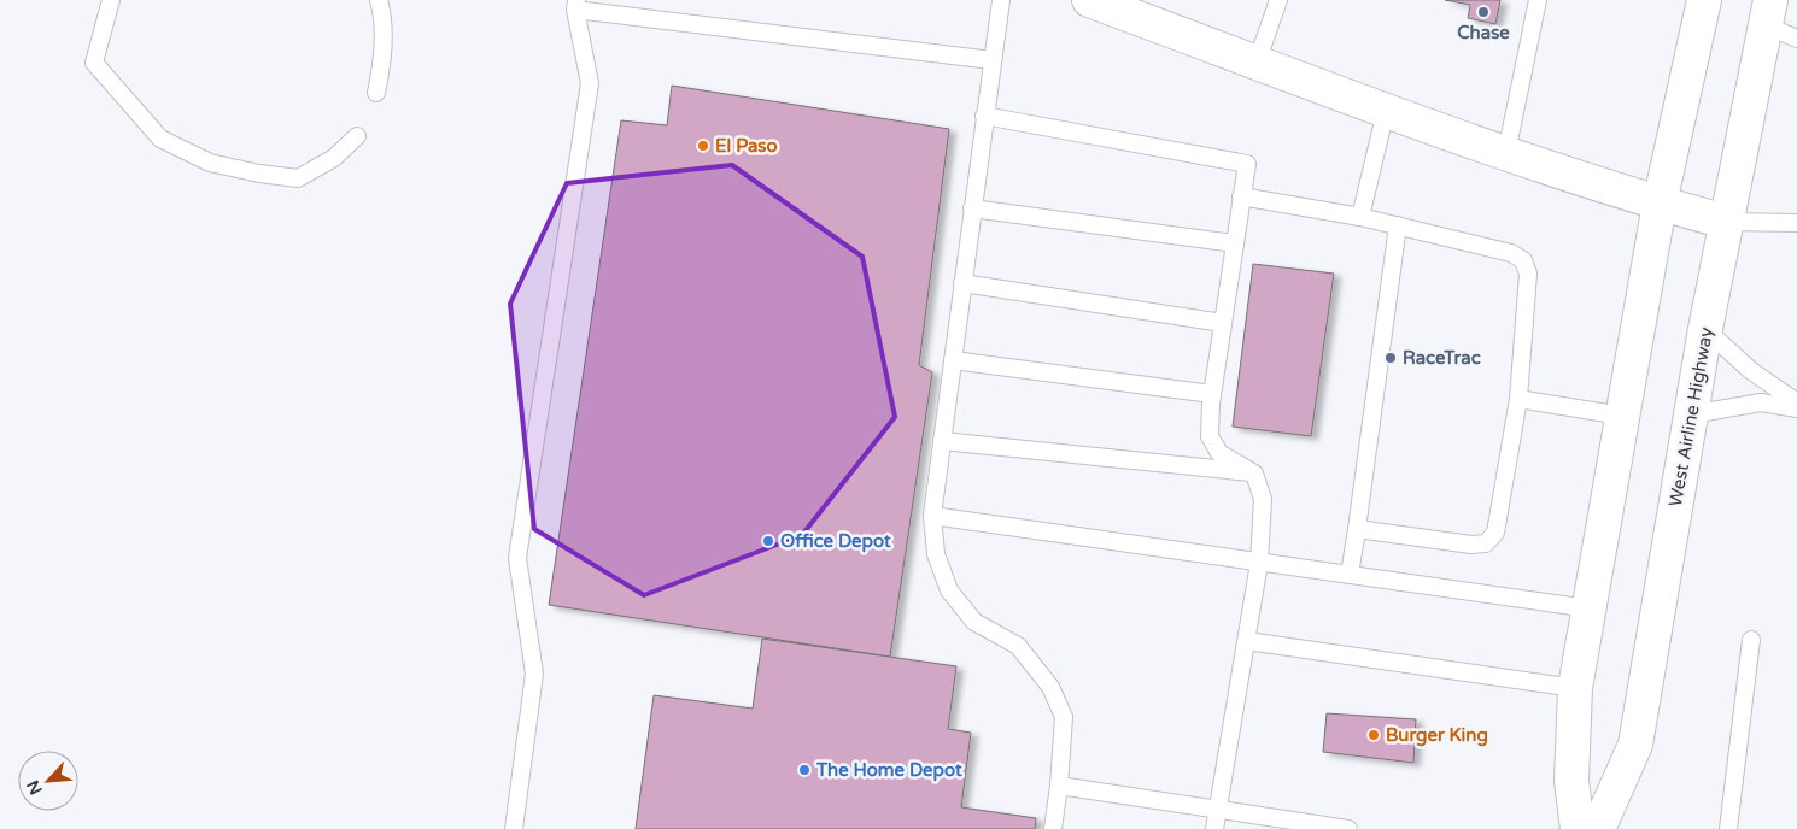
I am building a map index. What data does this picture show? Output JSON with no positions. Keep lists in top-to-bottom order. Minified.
{"streets":{"highway":["West Airline Highway"]},"places":["Chase","El Paso","RaceTrac","Office Depot","Burger King","The Home Depot"],"north":"bottom left"}
